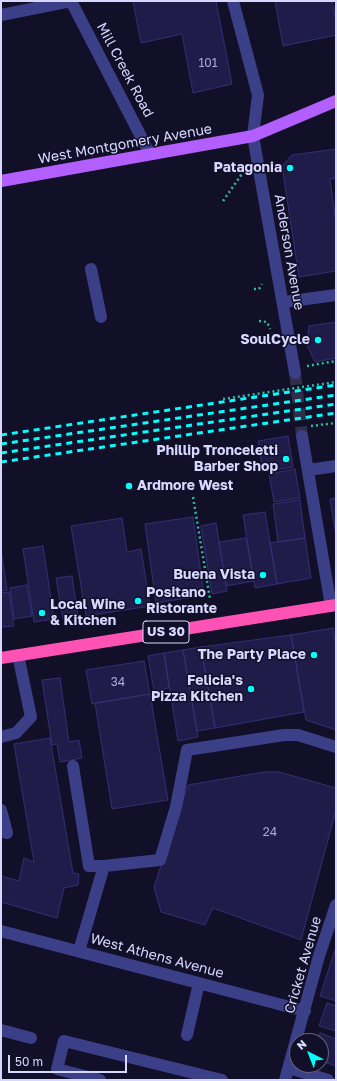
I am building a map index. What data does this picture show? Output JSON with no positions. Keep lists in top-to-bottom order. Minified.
{"streets":{"highway":["US 30"],"main road":["West Montgomery Avenue"],"street":["Mill Creek Road","Anderson Avenue","West Athens Avenue","Cricket Avenue"]},"crossings":[["Mill Creek Road","West Montgomery Avenue"],["West Montgomery Avenue","Anderson Avenue"],["West Athens Avenue","Cricket Avenue"]],"places":["Patagonia","SoulCycle","Phillip Tronceletti Barber Shop","Ardmore West","Buena Vista","Positano Ristorante","Local Wine & Kitchen","The Party Place","Felicia's Pizza Kitchen"],"house_numbers":["101","34","24"],"scale_bar":"50 m","north":"top left"}
